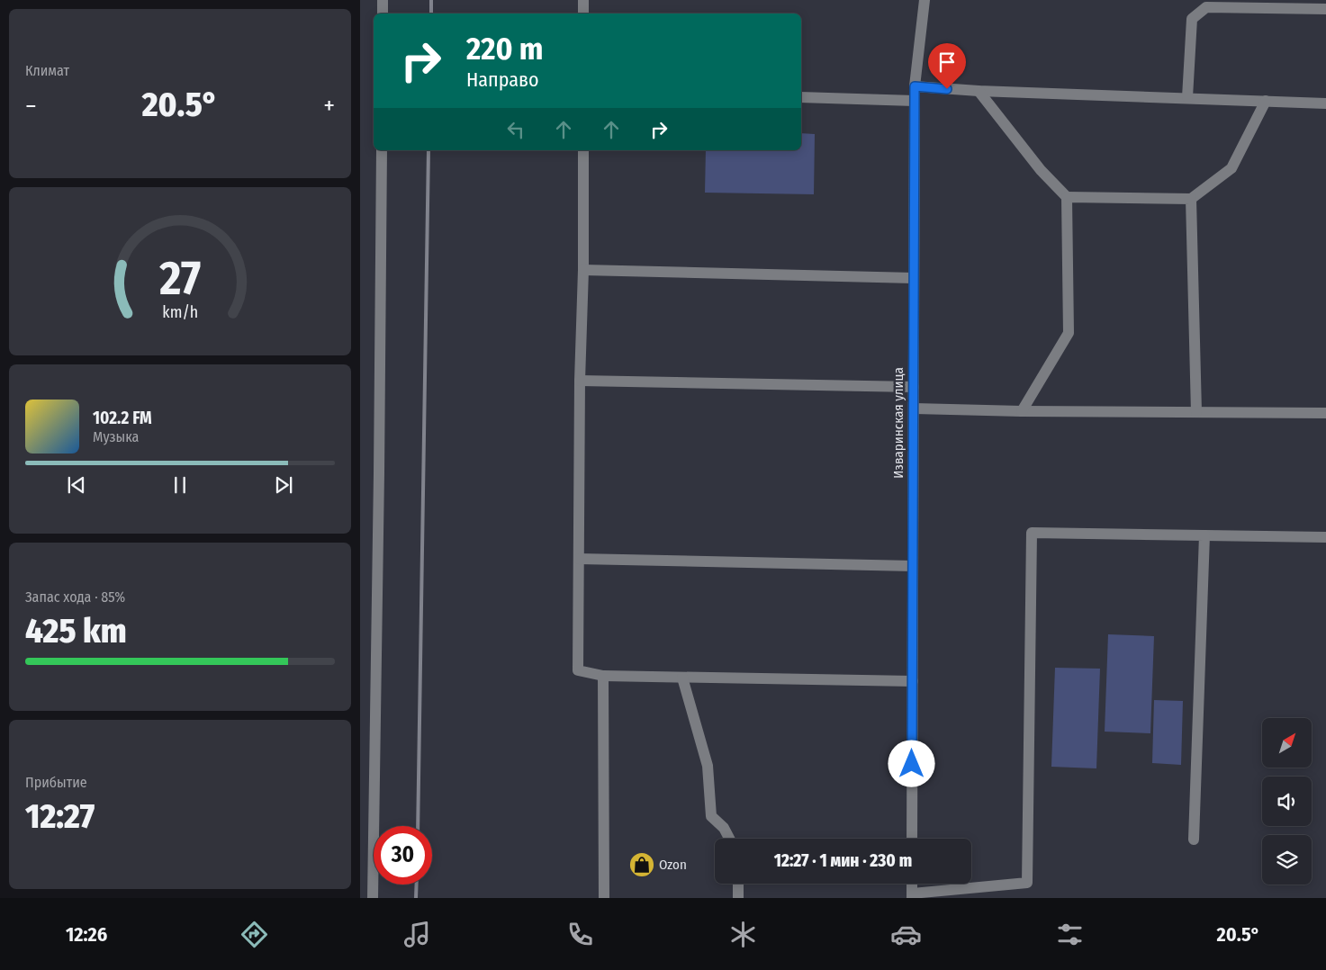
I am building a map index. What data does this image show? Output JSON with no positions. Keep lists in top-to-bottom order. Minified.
{"streets":{"street":["Изваринская улица"]},"places":{"shop":["Ozon"]},"north":"top right","page":{"tile":["Климат",["Запас хода · 85%","425 km"],["Прибытие","12:27"]],"turn":["220 m","Направо"],"heat":["−","20.5°","+"],"song":["102.2 FM","Музыка"],"limit":"30","trip":"12:27 · 1 мин · 230 m","tabs":["12:26","20.5°"],"gauge":["27","km/h"]}}
